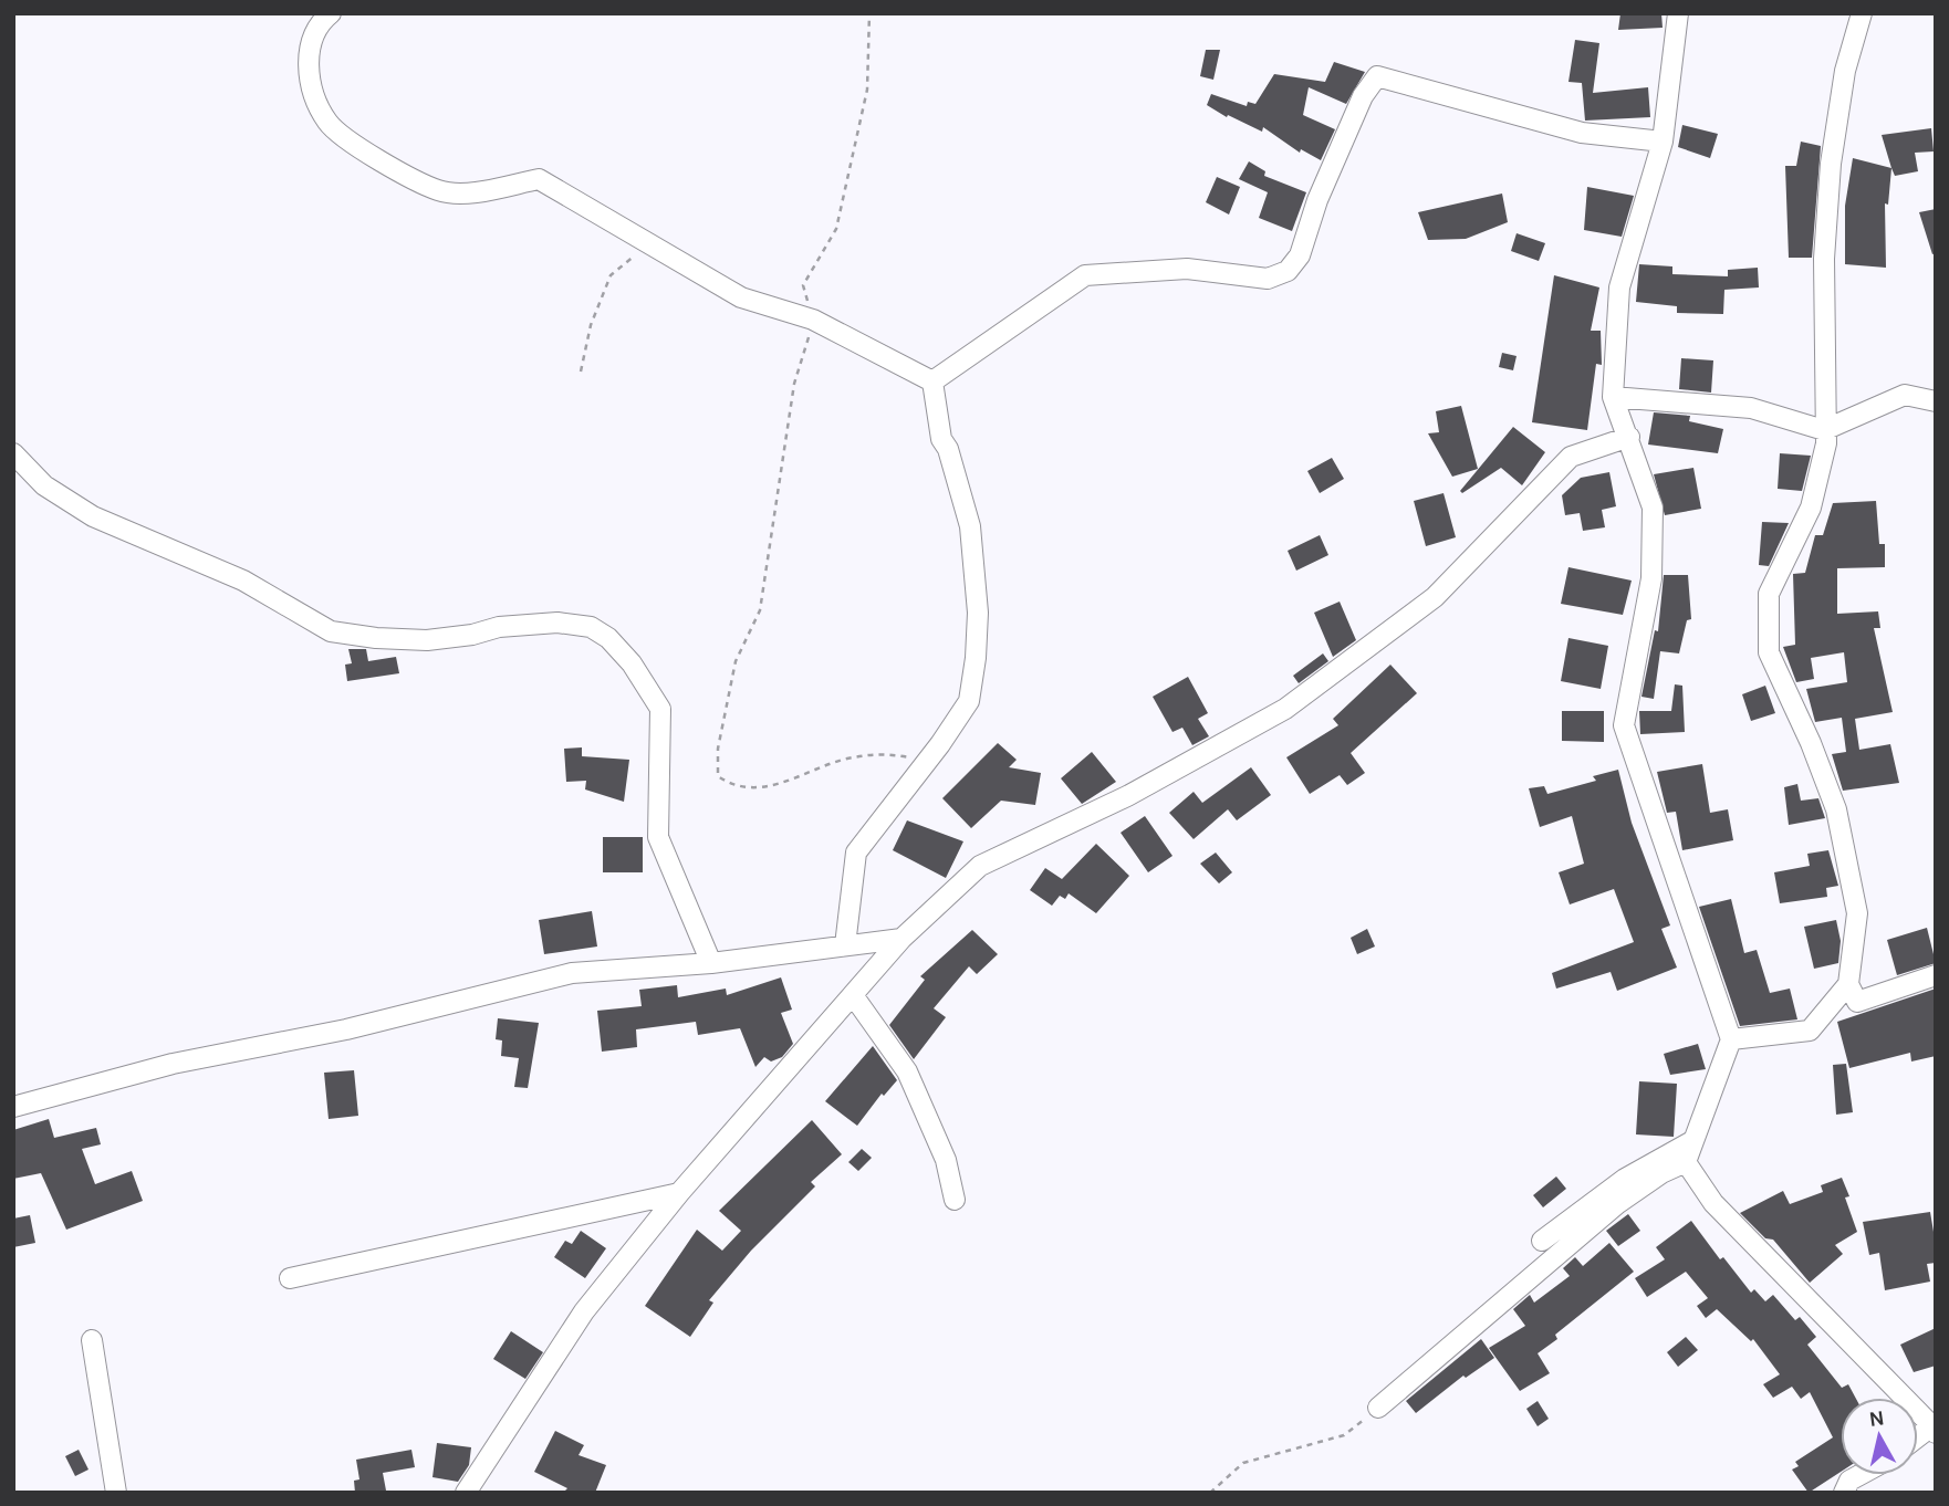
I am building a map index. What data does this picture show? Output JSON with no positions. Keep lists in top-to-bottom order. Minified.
{"north":"top"}
